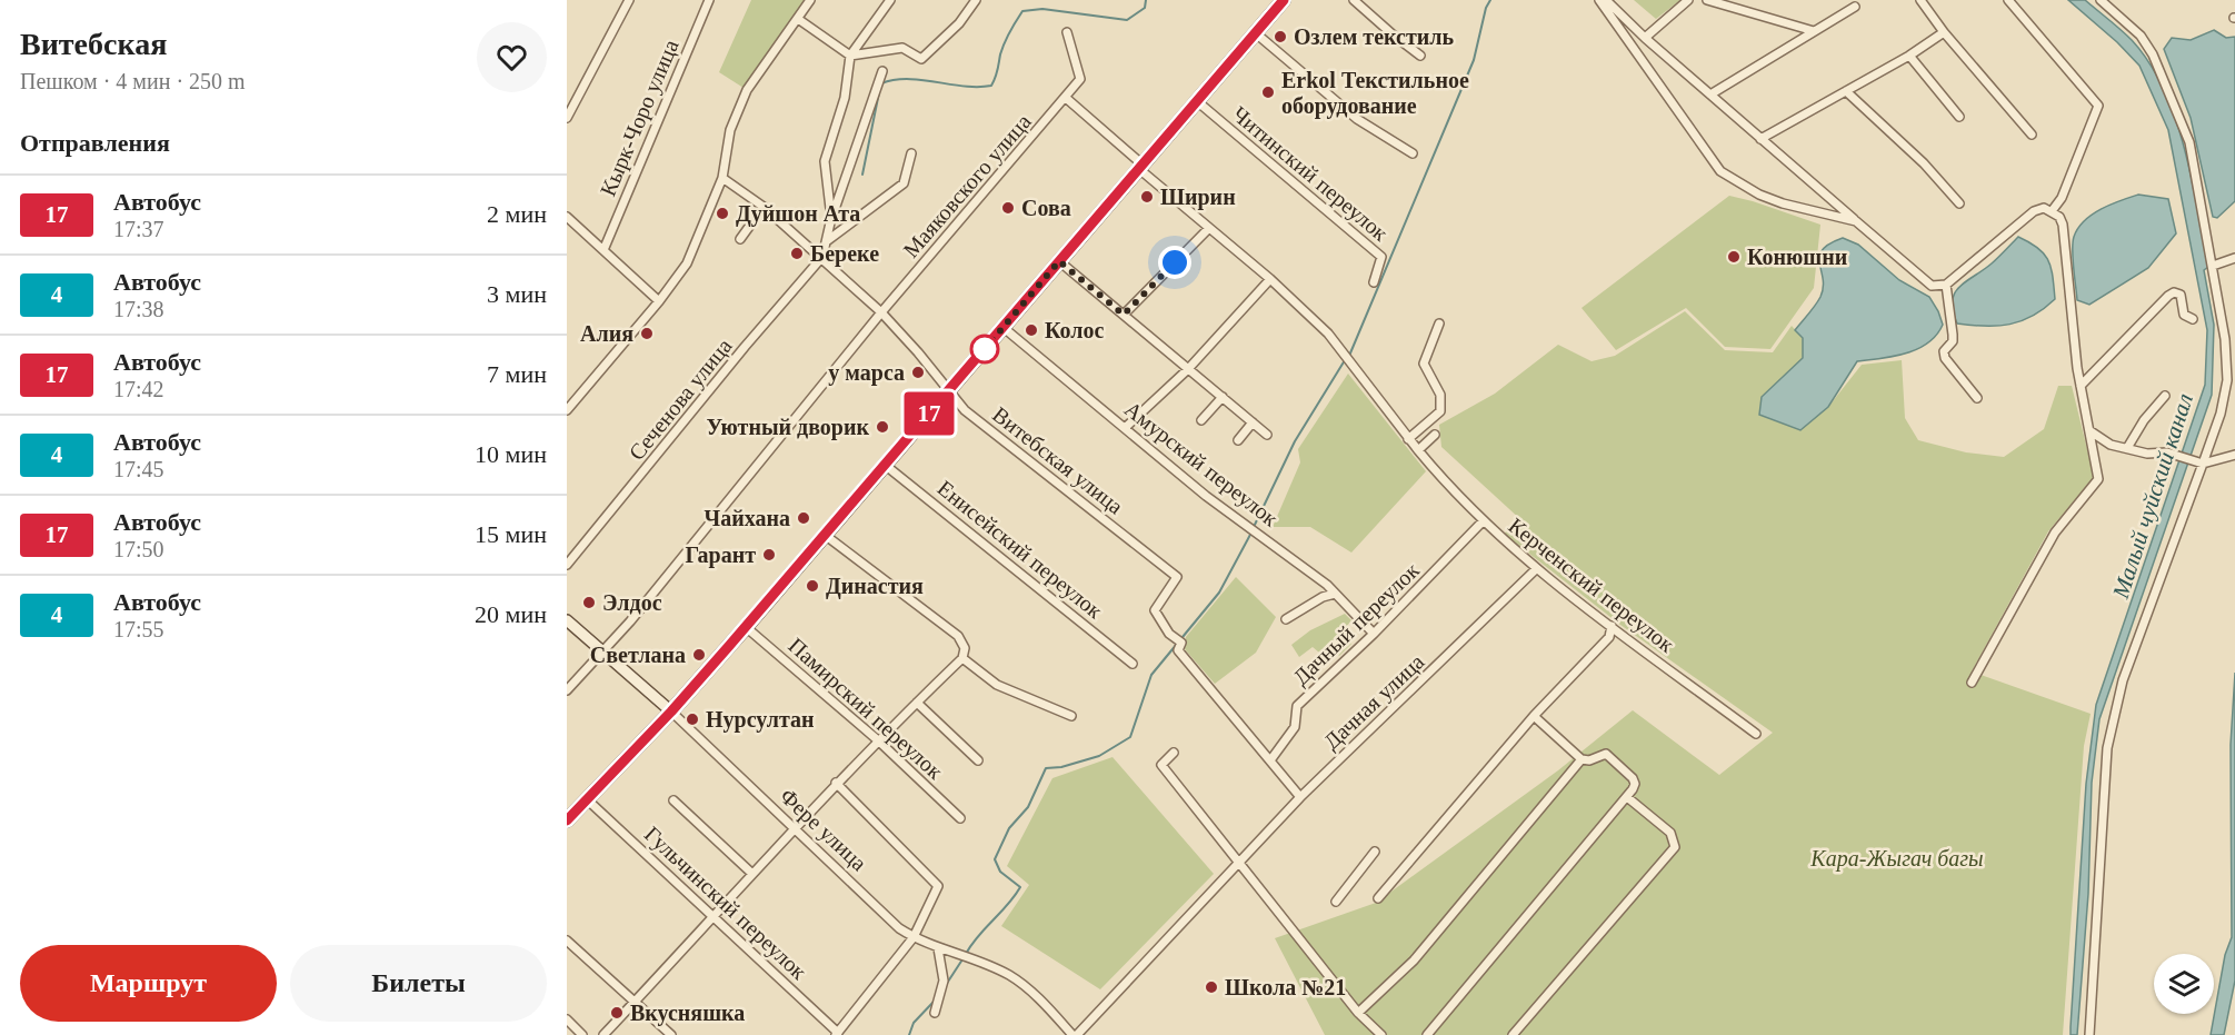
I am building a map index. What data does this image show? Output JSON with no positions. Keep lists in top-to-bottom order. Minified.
{"streets":{"street":["Кырк-Чоро улица","Читинский переулок","Маяковского улица","Сеченова улица","Витебская улица","Амурский переулок","Енисейский переулок","Керченский переулок","Дачный переулок","Дачная улица","Памирский переулок","Фере улица","Гульчинский переулок"]},"crossings":[["Маяковского улица","Витебская улица"],["Маяковского улица","Керченский переулок"],["Маяковского улица","Фере улица"],["Сеченова улица","Витебская улица"],["Витебская улица","Дачный переулок"],["Амурский переулок","Дачный переулок"],["Керченский переулок","Дачный переулок"],["Керченский переулок","Дачная улица"],["Дачная улица","Фере улица"]],"water":["Малый чуйский канал"],"parks":["Кара-Жыгач багы"],"places":["Озлем текстиль","Erkol Текстильное оборудование","Ширин","Сова","Дуйшон Ата","Береке","Конюшни","Колос","Алия","у марса","Уютный дворик","Чайхана","Гарант","Династия","Элдос","Светлана","Нурсултан","Школа №21","Вкусняшка"],"lines":["bus line 17"],"page":{"heading":[["Витебская","Пешком · 4 мин · 250 m"],"Отправления"],"on_map":"17","list":[{"mark":"17","name":"Автобус","note":"17:37","value":"2 мин"},{"mark":"4","name":"Автобус","note":"17:38","value":"3 мин"},{"mark":"17","name":"Автобус","note":"17:42","value":"7 мин"},{"mark":"4","name":"Автобус","note":"17:45","value":"10 мин"},{"mark":"17","name":"Автобус","note":"17:50","value":"15 мин"},{"mark":"4","name":"Автобус","note":"17:55","value":"20 мин"}],"buttons":["Маршрут","Билеты"]}}
